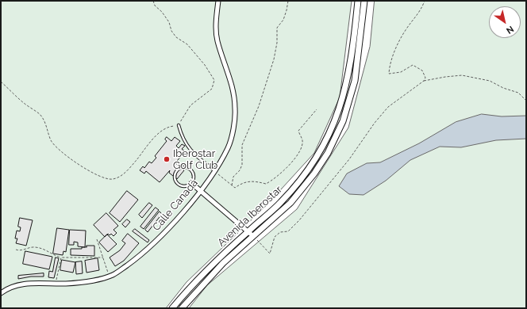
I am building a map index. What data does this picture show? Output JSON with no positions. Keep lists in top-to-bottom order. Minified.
{"streets":{"street":["Calle Canadá","Avenida Iberostar"]},"places":["Iberostar Golf Club"],"north":"bottom right"}
